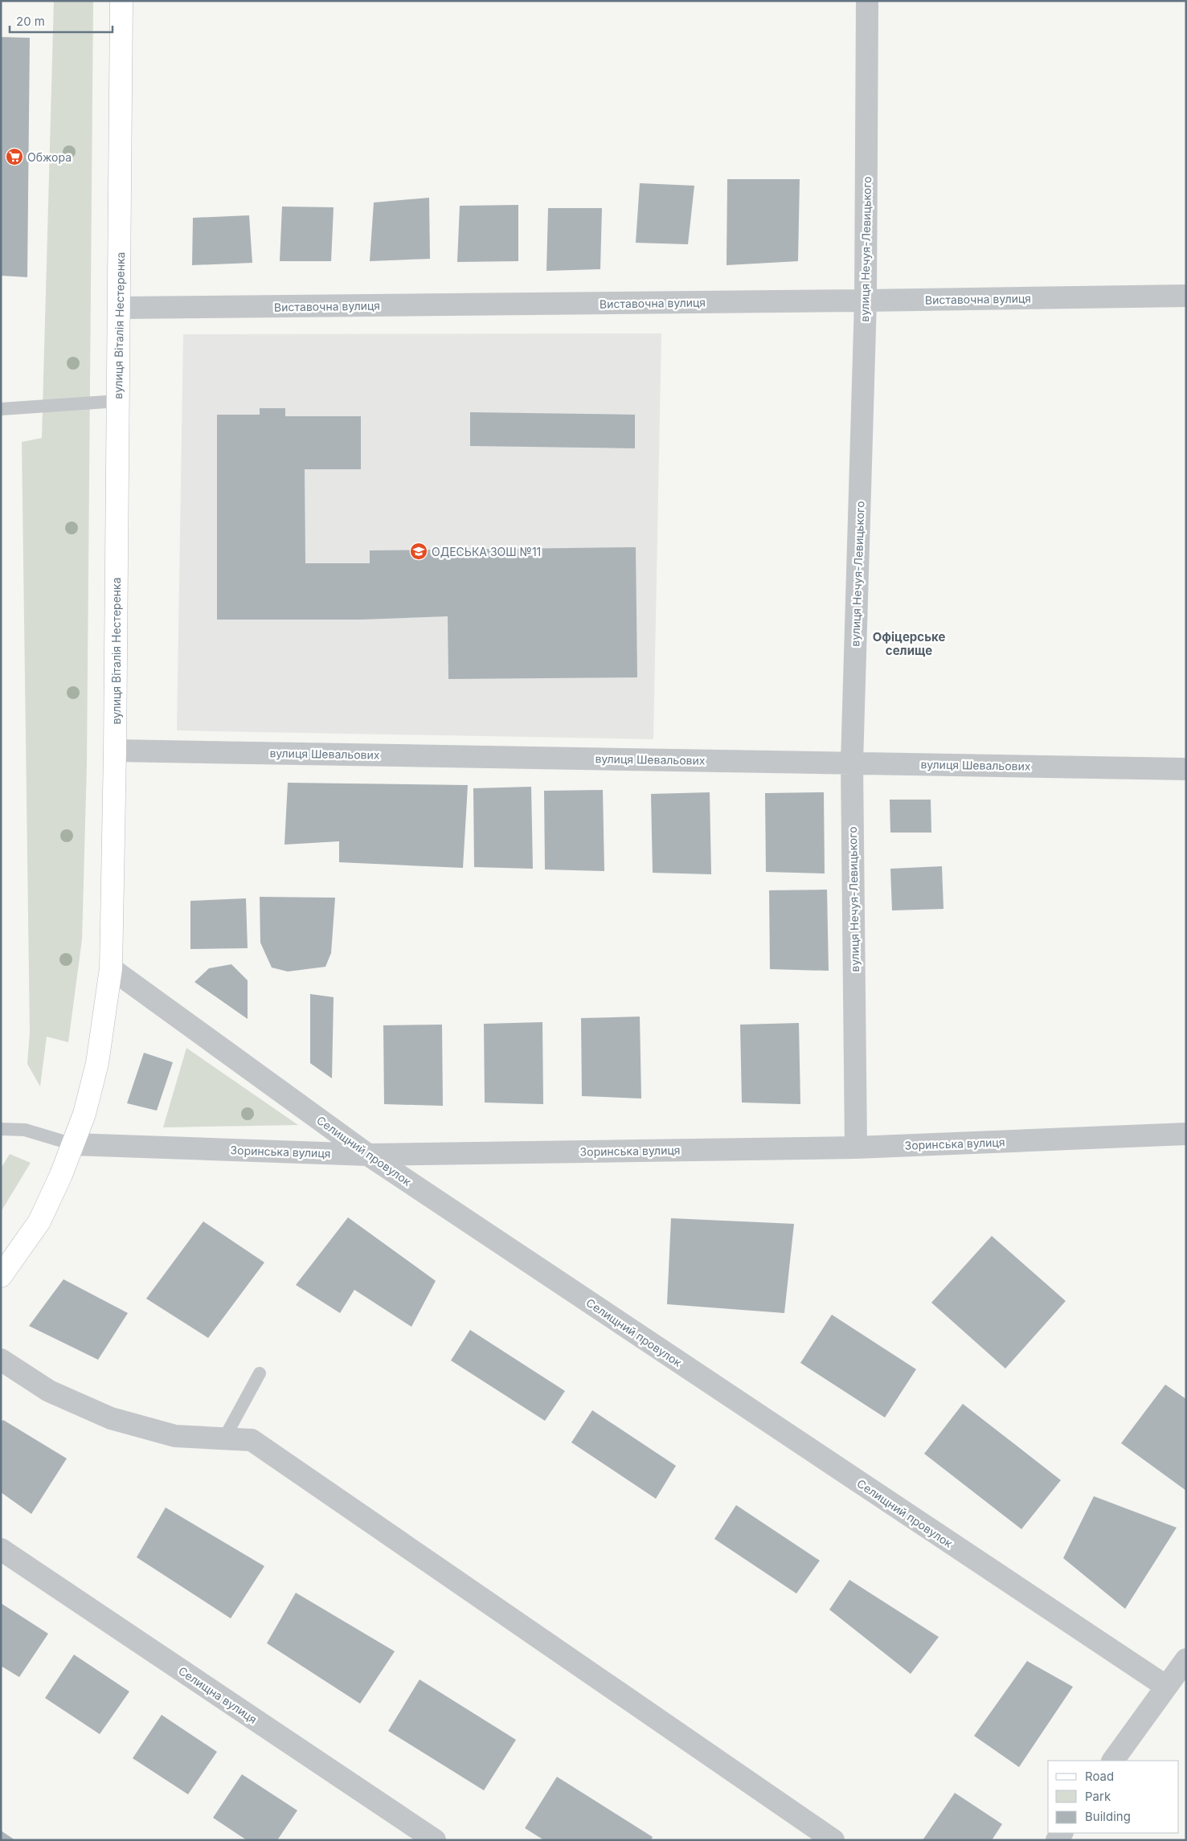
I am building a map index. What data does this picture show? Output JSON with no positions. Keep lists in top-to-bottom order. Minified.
{"streets":{"main road":["вулиця Віталія Нестеренка"],"street":["вулиця Нечуя-Левицького","Виставочна вулиця","вулиця Шевальових","Зоринська вулиця","Селищний провулок","Селищна вулиця"]},"crossings":[["вулиця Нечуя-Левицького","Виставочна вулиця"],["вулиця Нечуя-Левицького","вулиця Шевальових"],["вулиця Нечуя-Левицького","Зоринська вулиця"],["Виставочна вулиця","вулиця Віталія Нестеренка"],["вулиця Віталія Нестеренка","вулиця Шевальових"],["вулиця Віталія Нестеренка","Зоринська вулиця"],["вулиця Віталія Нестеренка","Селищний провулок"],["Зоринська вулиця","Селищний провулок"]],"districts":["Офіцерське селище"],"places":{"supermarket":["Обжора"],"school or university":["ОДЕСЬКА ЗОШ №11"]},"legend":["Road","Park","Building"],"scale_bar":"20 m"}
